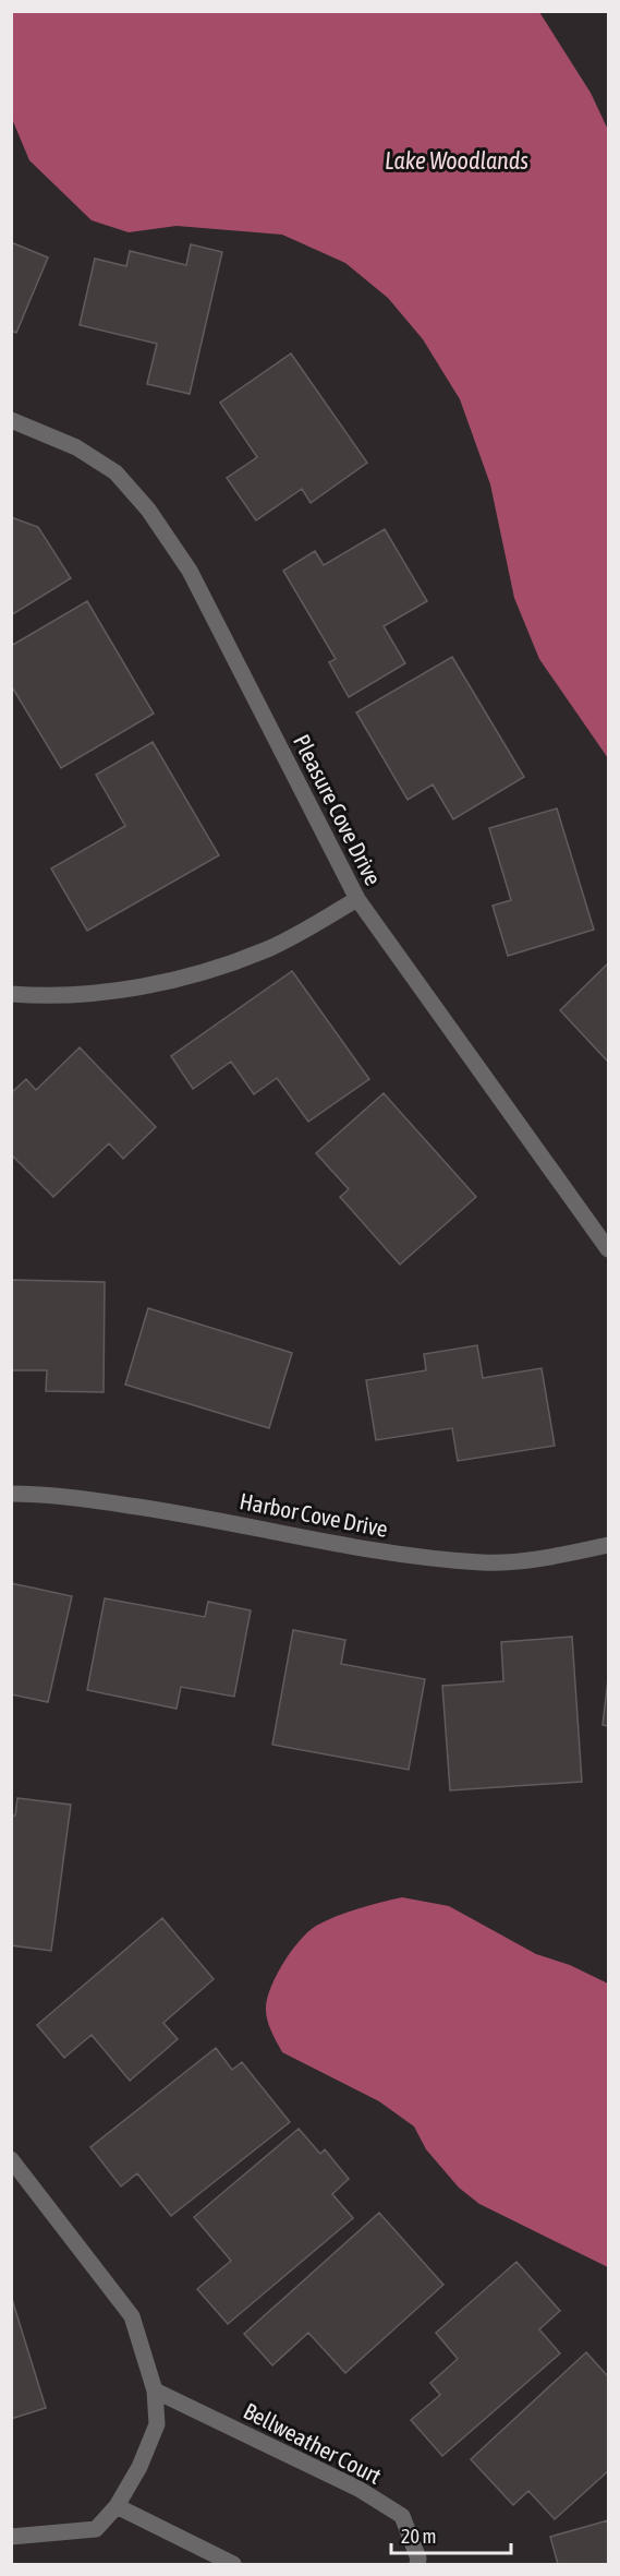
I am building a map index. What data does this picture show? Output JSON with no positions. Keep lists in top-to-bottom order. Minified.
{"streets":{"street":["Pleasure Cove Drive","Harbor Cove Drive","Bellweather Court"]},"water":["Lake Woodlands"],"scale_bar":"20 m"}
